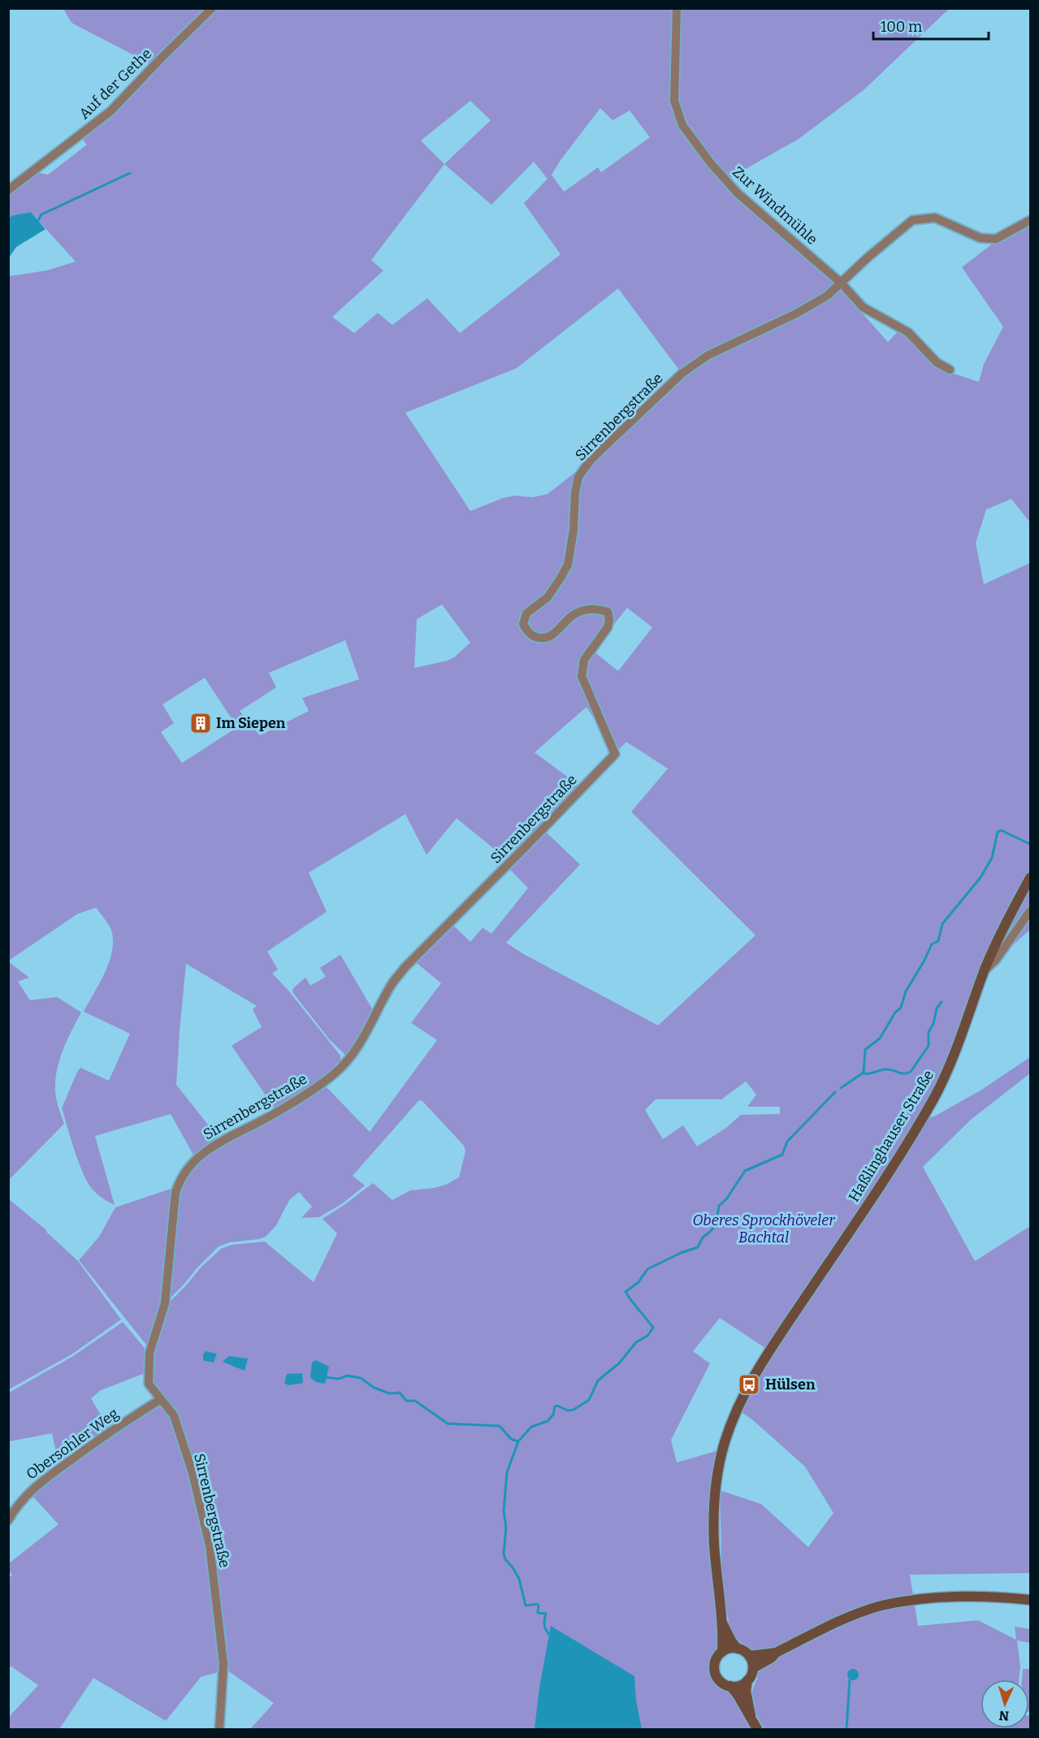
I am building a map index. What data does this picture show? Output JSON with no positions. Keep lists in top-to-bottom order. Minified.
{"streets":{"main road":["Haßlinghauser Straße"],"street":["Auf der Gethe","Zur Windmühle","Sirrenbergstraße","Obersohler Weg"]},"crossings":[["Zur Windmühle","Sirrenbergstraße"],["Sirrenbergstraße","Obersohler Weg"]],"parks":["Oberes Sprockhöveler Bachtal"],"places":{"building":["Im Siepen"],"bus stop":["Hülsen"]},"scale_bar":"100 m","north":"bottom"}
